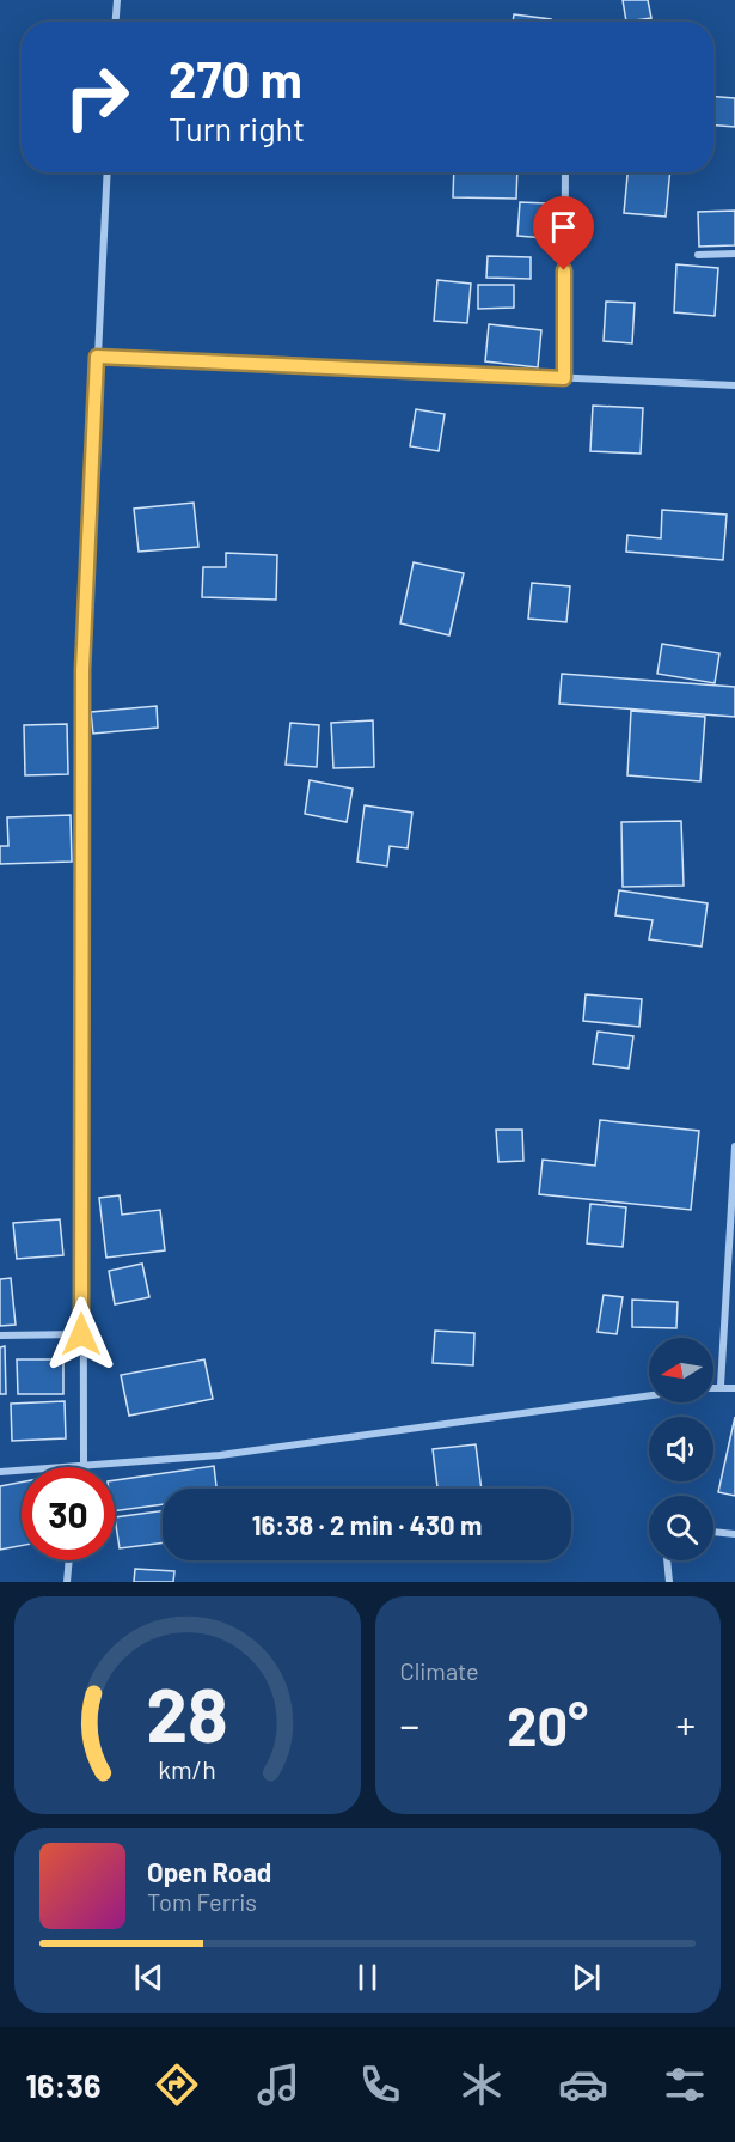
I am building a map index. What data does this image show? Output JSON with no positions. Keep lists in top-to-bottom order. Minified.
{"north":"left","page":{"turn":["270 m","Turn right"],"limit":"30","trip":"16:38 · 2 min · 430 m","tile":"Climate","heat":["−","20°","+"],"song":["Open Road","Tom Ferris"],"tabs":"16:36","gauge":["28","km/h"]}}
